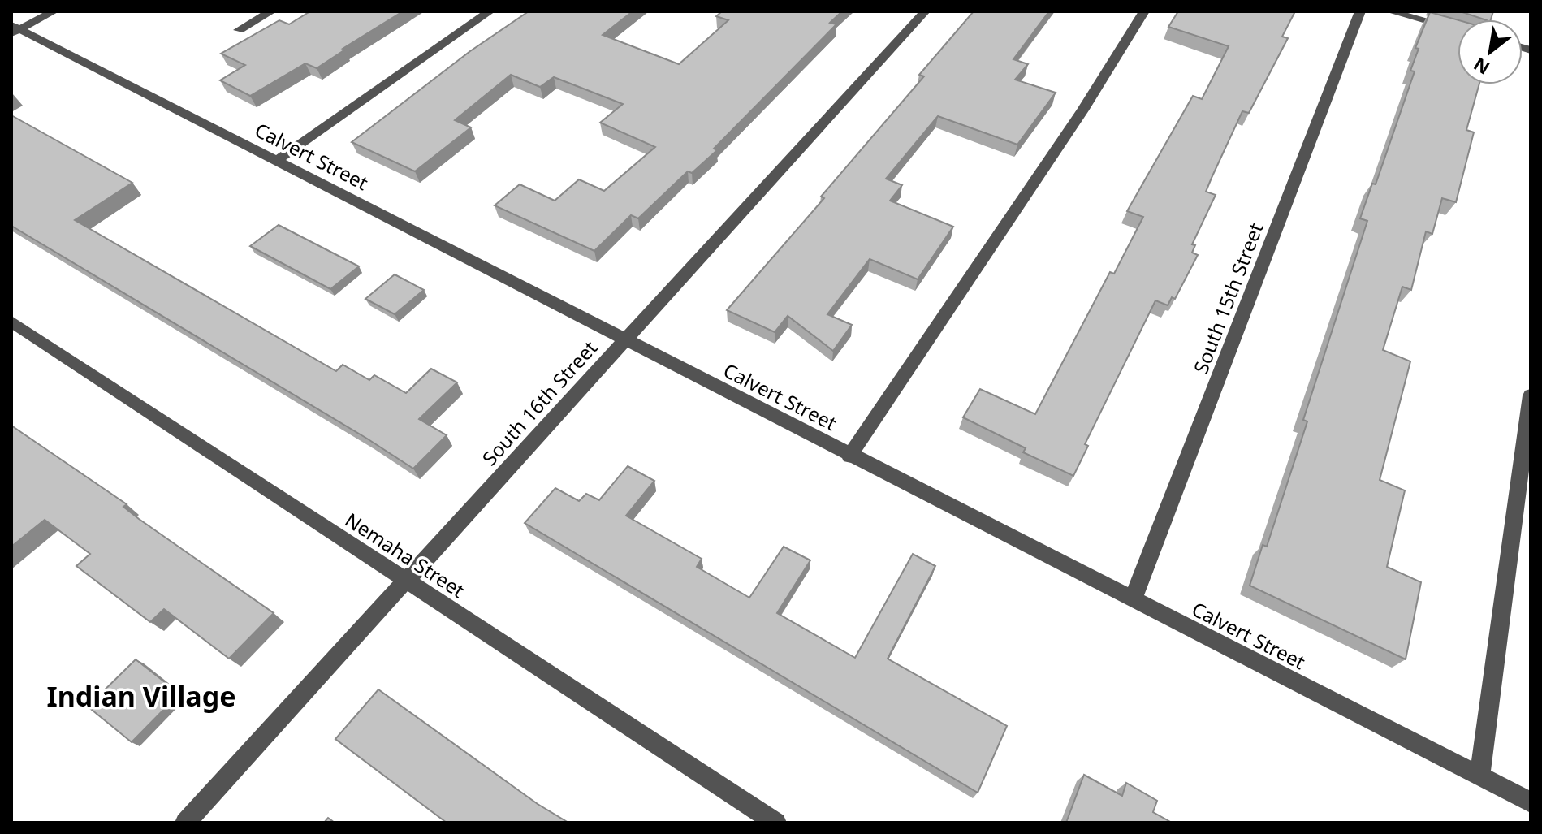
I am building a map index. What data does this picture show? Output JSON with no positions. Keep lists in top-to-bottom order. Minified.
{"streets":{"street":["Calvert Street","South 15th Street","South 16th Street","Nemaha Street"]},"crossings":[["Calvert Street","South 15th Street"],["Calvert Street","South 16th Street"],["South 16th Street","Nemaha Street"]],"districts":["Indian Village"],"north":"bottom left"}
